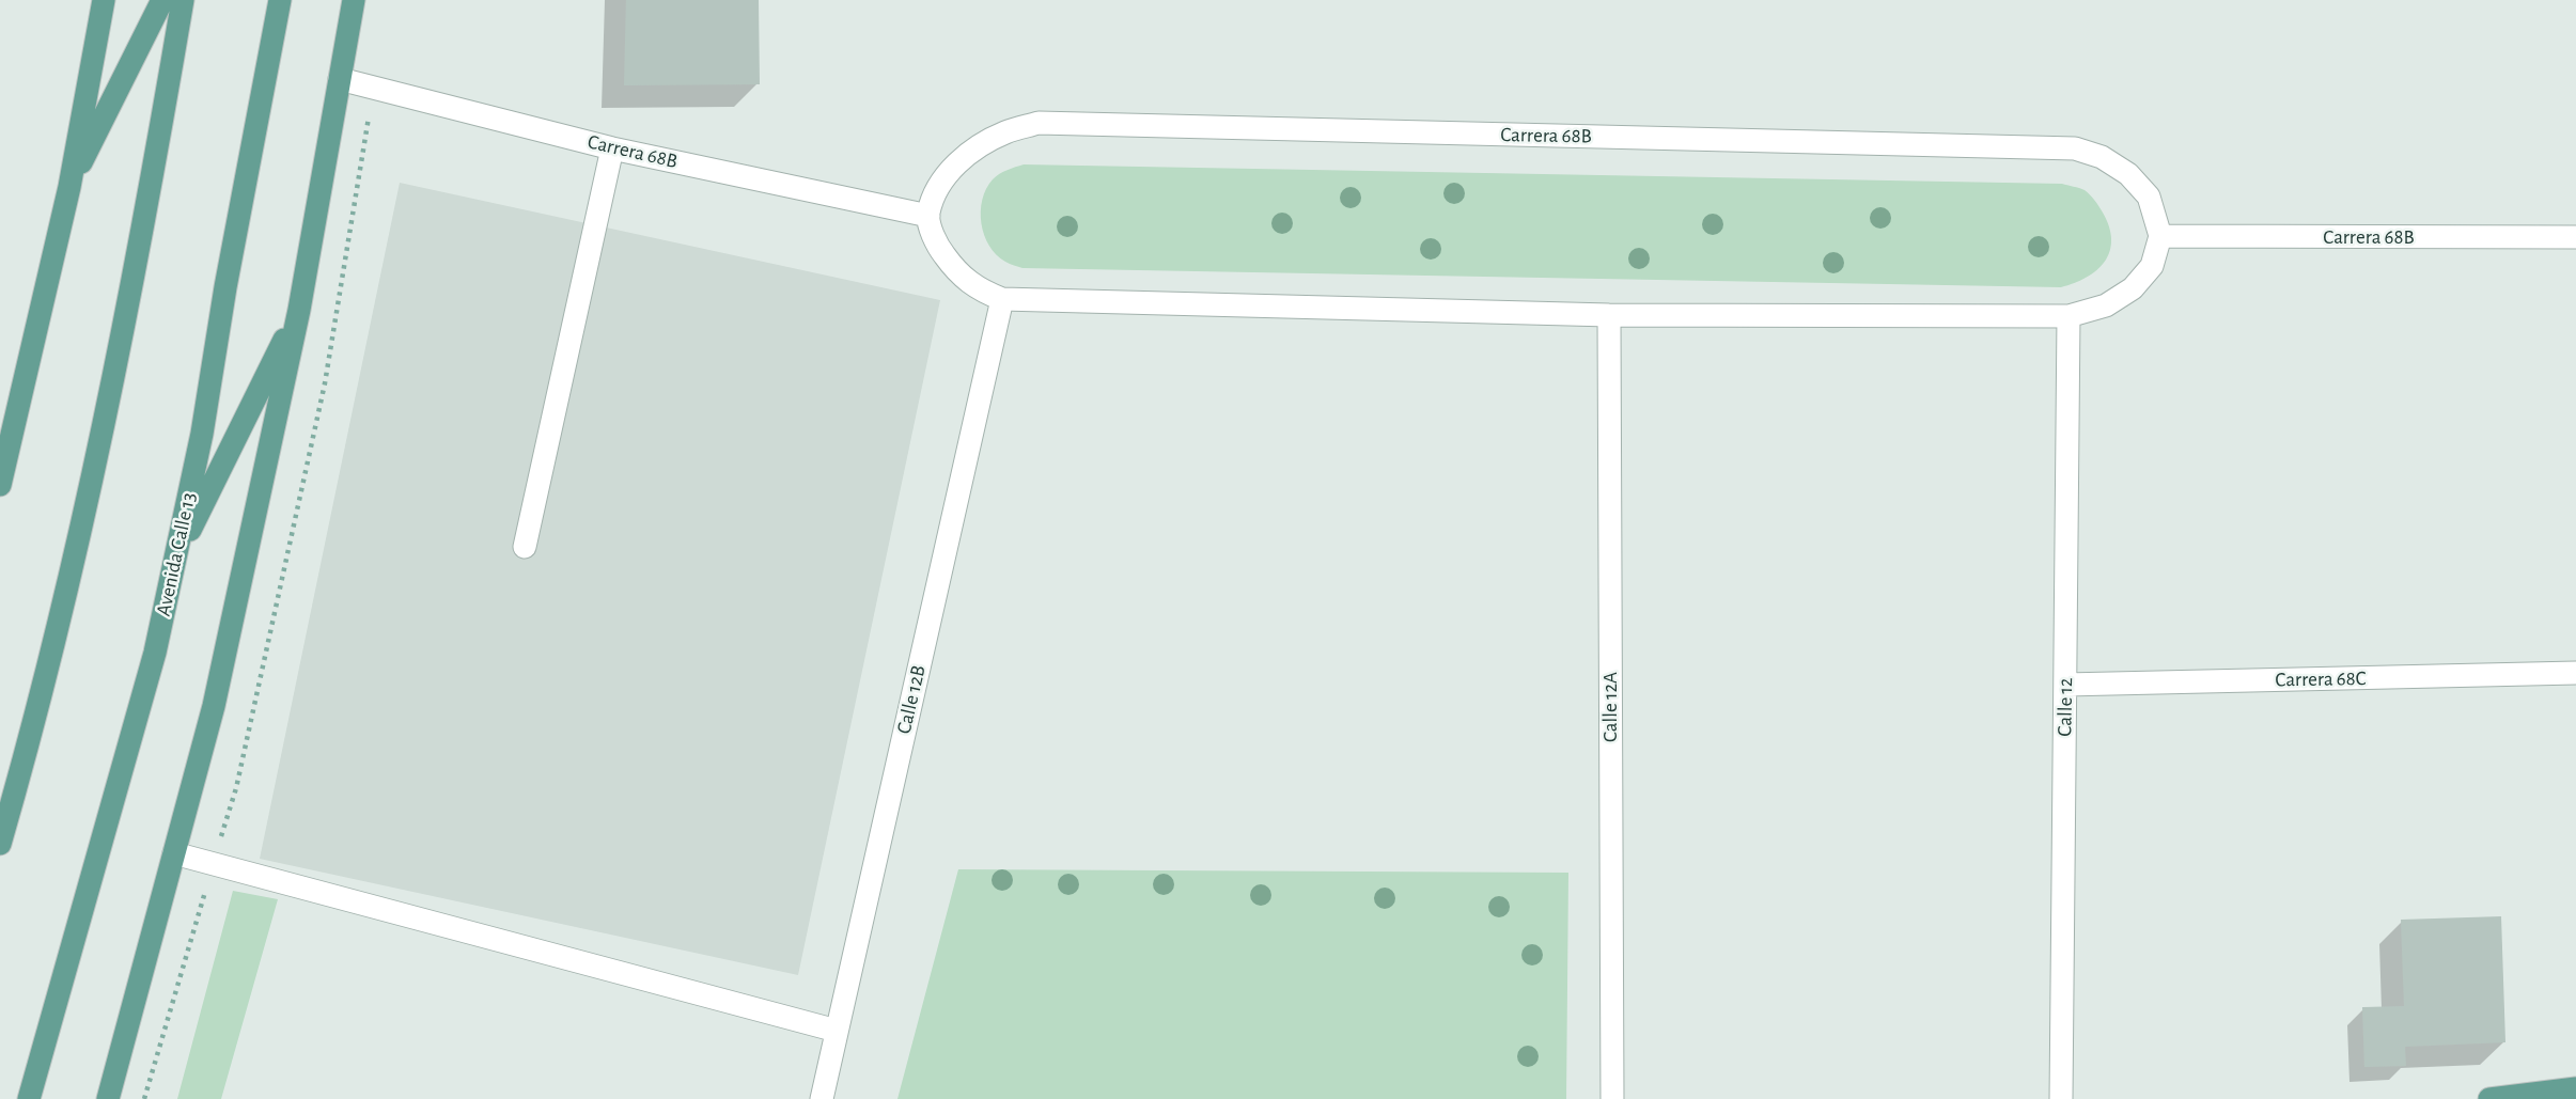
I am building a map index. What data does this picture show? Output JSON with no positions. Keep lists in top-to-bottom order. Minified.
{"streets":{"main road":["Avenida Calle 13"],"street":["Carrera 68B","Carrera 68C","Calle 12B","Calle 12A","Calle 12"]},"crossings":[["Carrera 68C","Calle 12"]]}
